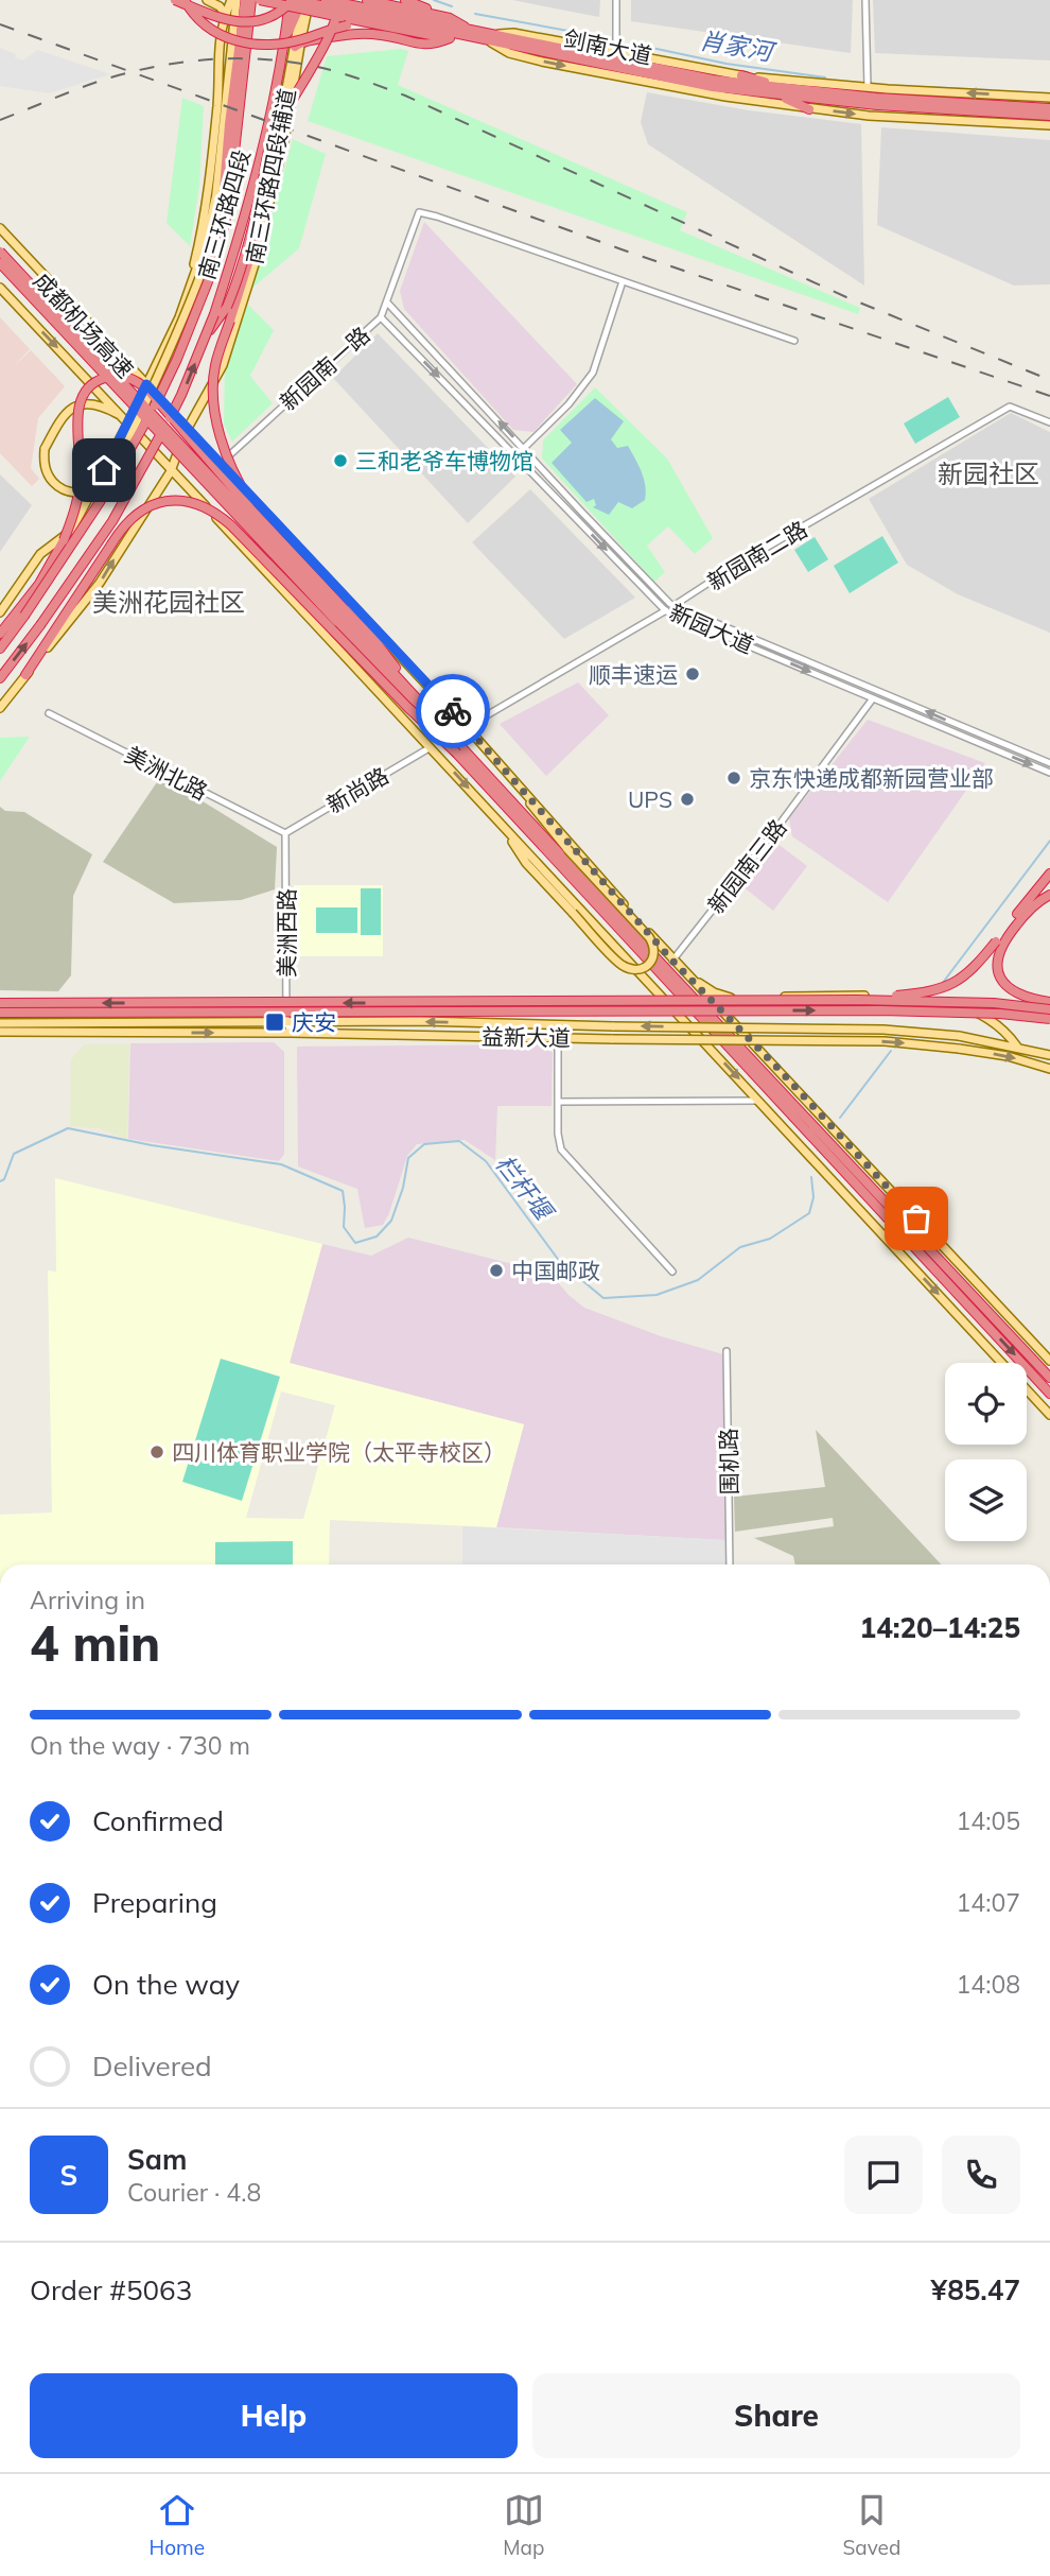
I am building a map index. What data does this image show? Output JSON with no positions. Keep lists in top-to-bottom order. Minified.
{"streets":{"highway":["剑南大道","南三环路四段","成都机场高速"],"main road":["南三环路四段辅道","益新大道"],"street":["新园南一路","新园南二路","新园大道","美洲北路","新尚路","新园南三路","美洲西路","围机路"]},"crossings":[["剑南大道","南三环路四段"],["新园南一路","新园大道"],["新园南二路","新园大道"],["新园大道","新园南三路"],["美洲北路","新尚路"],["美洲北路","美洲西路"],["新尚路","美洲西路"],["美洲西路","益新大道"]],"districts":["新园社区","美洲花园社区"],"water":["肖家河","栏杆堰"],"places":{"other":["三和老爷车博物馆","顺丰速运","京东快递成都新园营业部","UPS","中国邮政","四川体育职业学院（太平寺校区）"],"transit":["庆安"]},"page":{"heading":["4 min","Arriving in","14:20–14:25"],"panel":["Sam","Courier · 4.8","Order #5063","¥85.47"],"bar":"On the way · 730 m","list":[["Confirmed","14:05"],["Preparing","14:07"],["On the way","14:08"],"Delivered"],"round":"S","buttons":["Help","Share"],"tabs":["Home","Map","Saved"]}}
